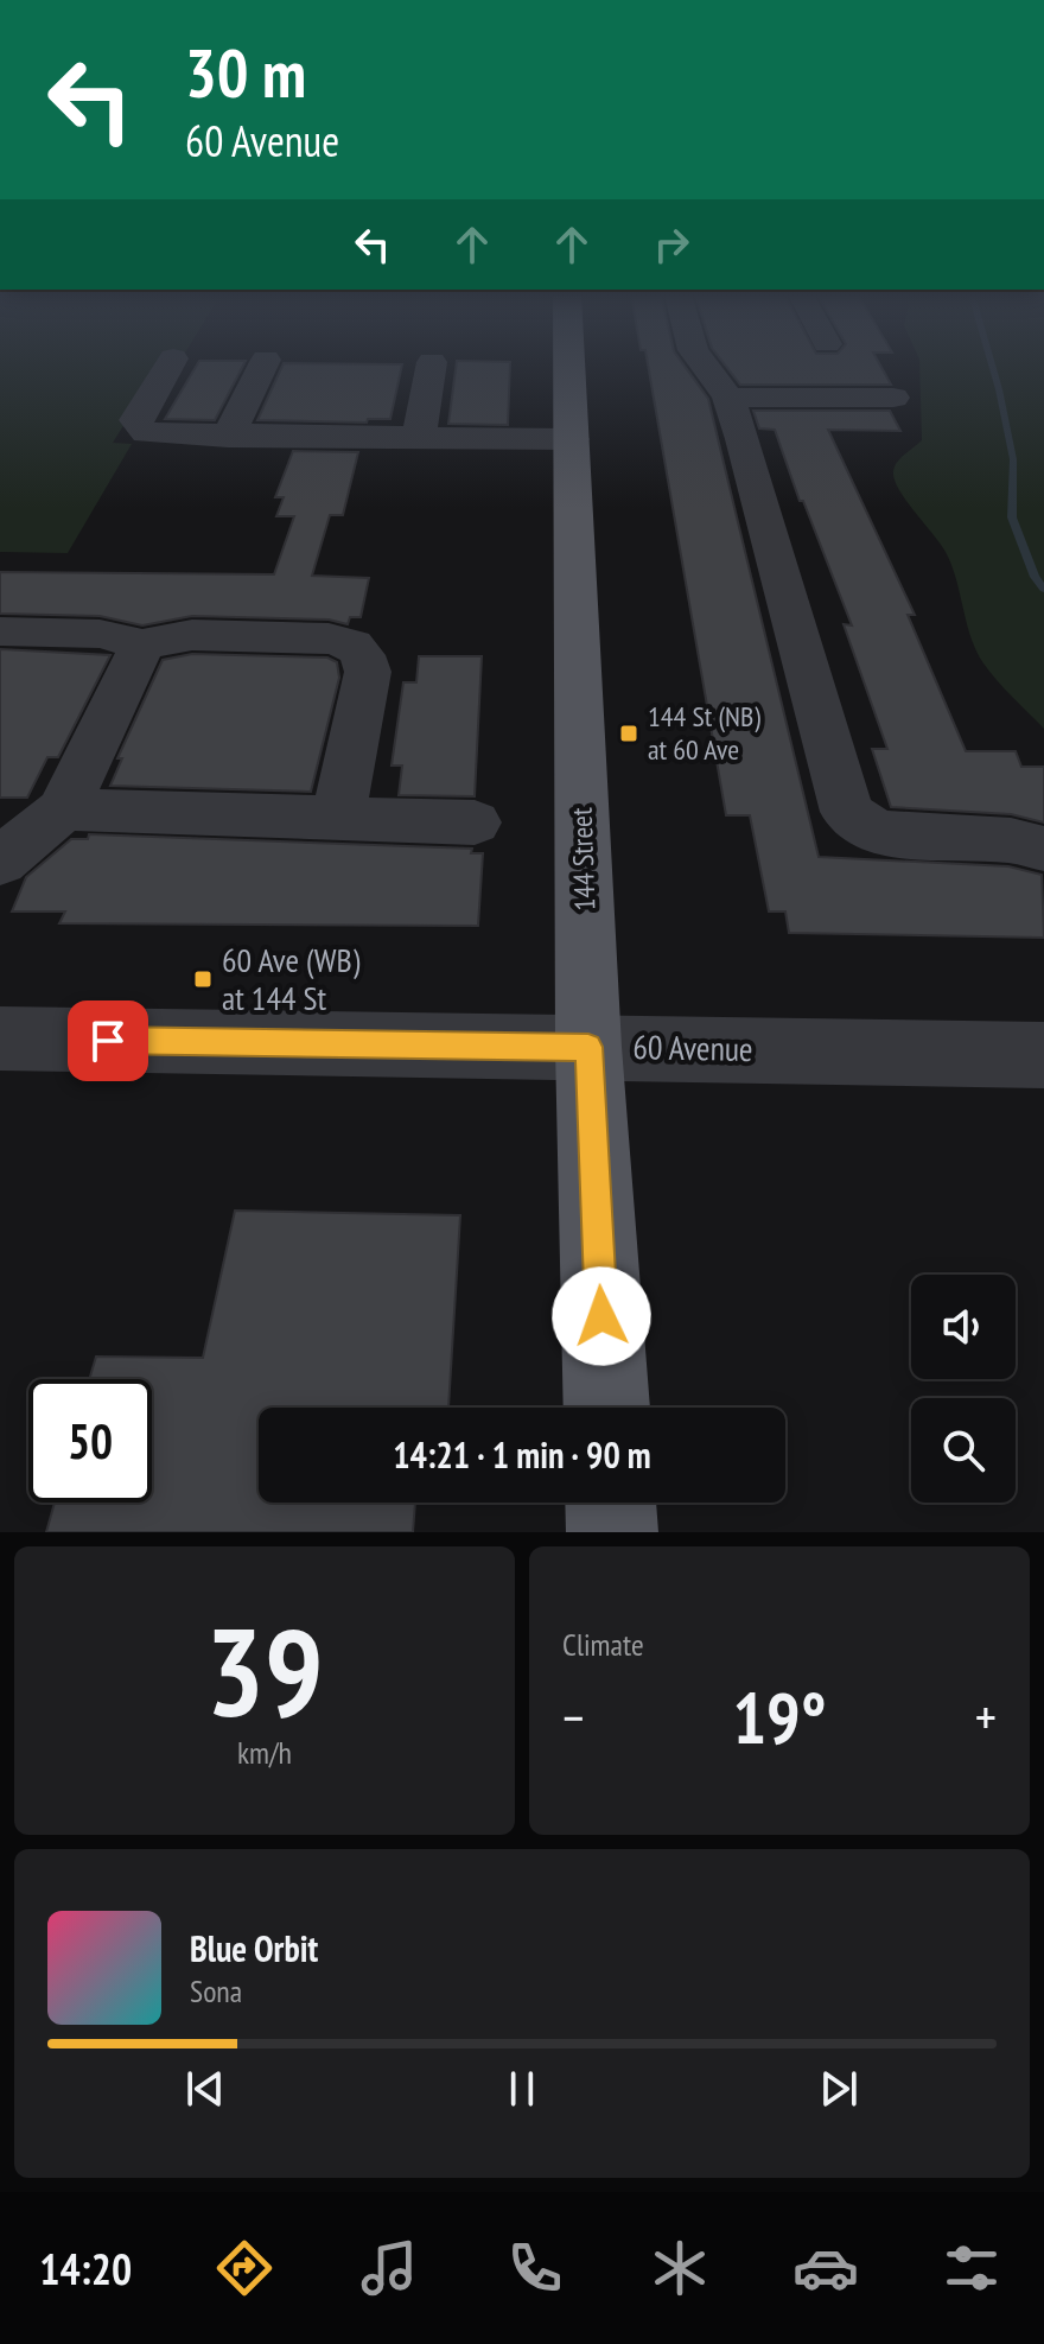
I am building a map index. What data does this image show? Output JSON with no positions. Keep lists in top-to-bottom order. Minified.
{"streets":{"main road":["144 Street"],"street":["60 Avenue"]},"crossings":[["144 Street","60 Avenue"]],"places":{"transit":["144 St (NB) at 60 Ave","60 Ave (WB) at 144 St"]},"page":{"turn":["30 m","60 Avenue"],"limit":"50","trip":"14:21 · 1 min · 90 m","tile":[["39","km/h"],"Climate"],"heat":["−","19°","+"],"song":["Blue Orbit","Sona"],"tabs":"14:20"}}
